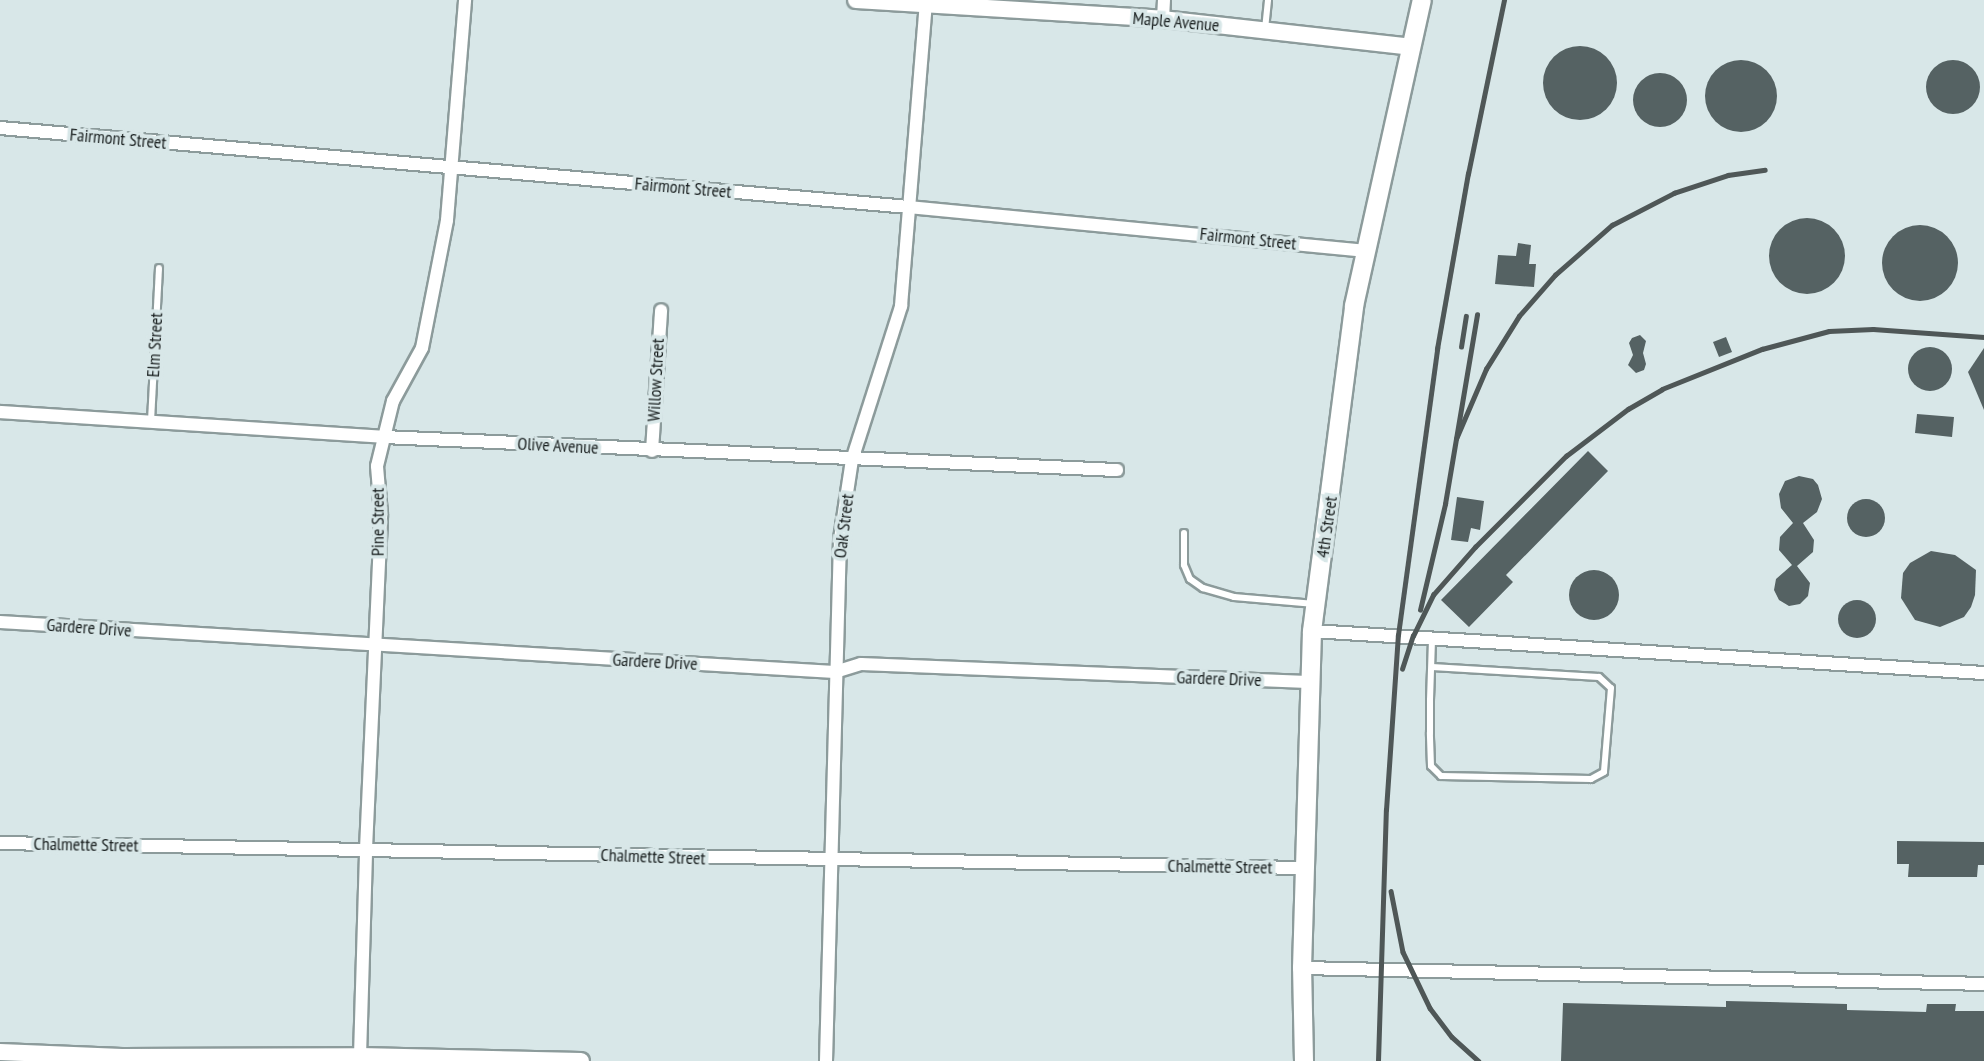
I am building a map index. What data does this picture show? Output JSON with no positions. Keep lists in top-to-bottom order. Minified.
{"streets":{"main road":["4th Street"],"street":["Maple Avenue","Fairmont Street","Willow Street","Olive Avenue","Pine Street","Oak Street","Gardere Drive","Chalmette Street"],"lane":["Elm Street"]},"crossings":[["Maple Avenue","Oak Street"],["Maple Avenue","4th Street"],["Fairmont Street","Pine Street"],["Fairmont Street","Oak Street"],["Fairmont Street","4th Street"],["Elm Street","Olive Avenue"],["Willow Street","Olive Avenue"],["Olive Avenue","Pine Street"],["Olive Avenue","Oak Street"],["Pine Street","Gardere Drive"],["Pine Street","Chalmette Street"],["Oak Street","Gardere Drive"],["Oak Street","Chalmette Street"],["4th Street","Gardere Drive"],["4th Street","Chalmette Street"]]}
